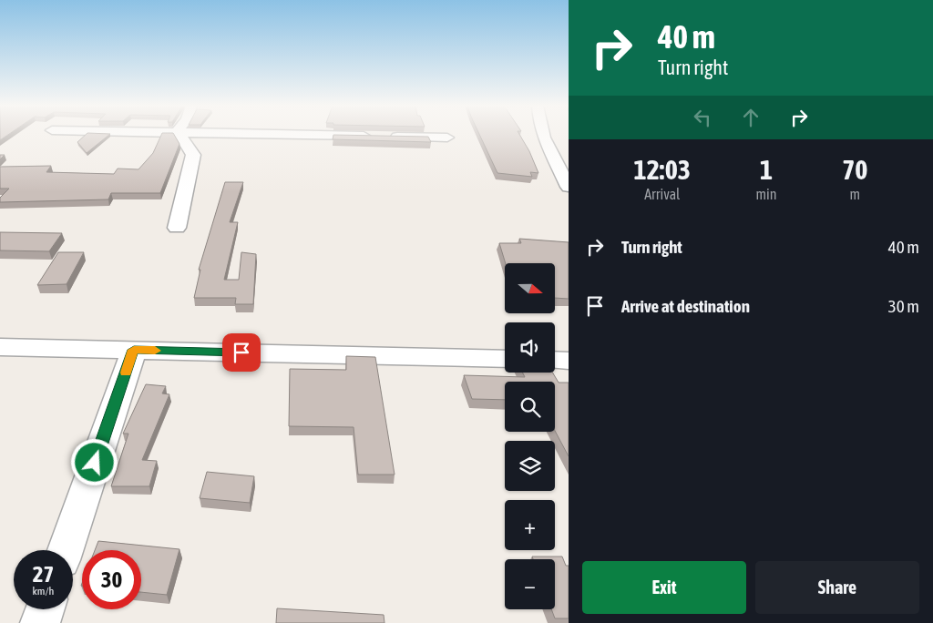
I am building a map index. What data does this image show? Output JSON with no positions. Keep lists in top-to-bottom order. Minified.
{"north":"right","page":{"turn":["40 m","Turn right"],"eta":["12:03","Arrival","1","min","70","m"],"list":[{"name":"Turn right","value":"40 m"},{"name":"Arrive at destination","value":"30 m"}],"map_buttons":["+","−"],"speed":"27 km/h","limit":"30","buttons":["Exit","Share"]}}
